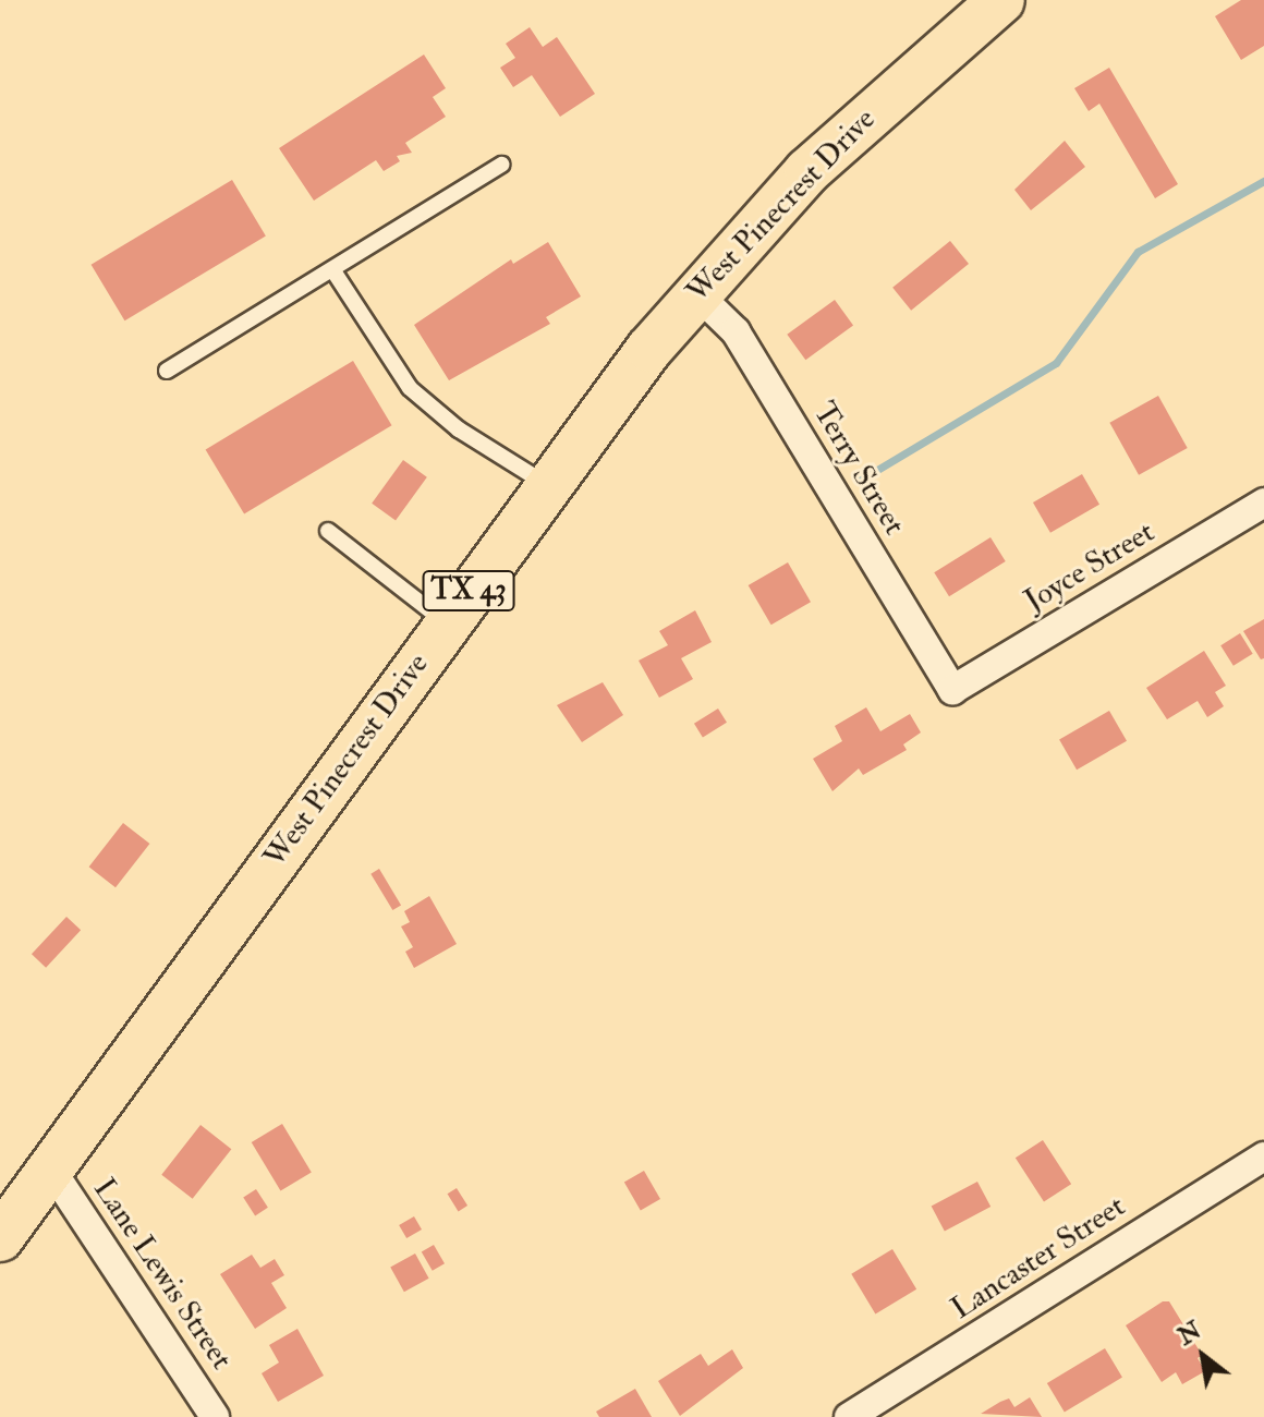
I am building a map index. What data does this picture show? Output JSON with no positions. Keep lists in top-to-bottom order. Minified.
{"streets":{"main road":["West Pinecrest Drive","TX 43"],"street":["Terry Street","Joyce Street","Lancaster Street","Lane Lewis Street"]},"crossings":[["West Pinecrest Drive","Terry Street"],["West Pinecrest Drive","Lane Lewis Street"],["Terry Street","Joyce Street"]],"north":"top left"}
